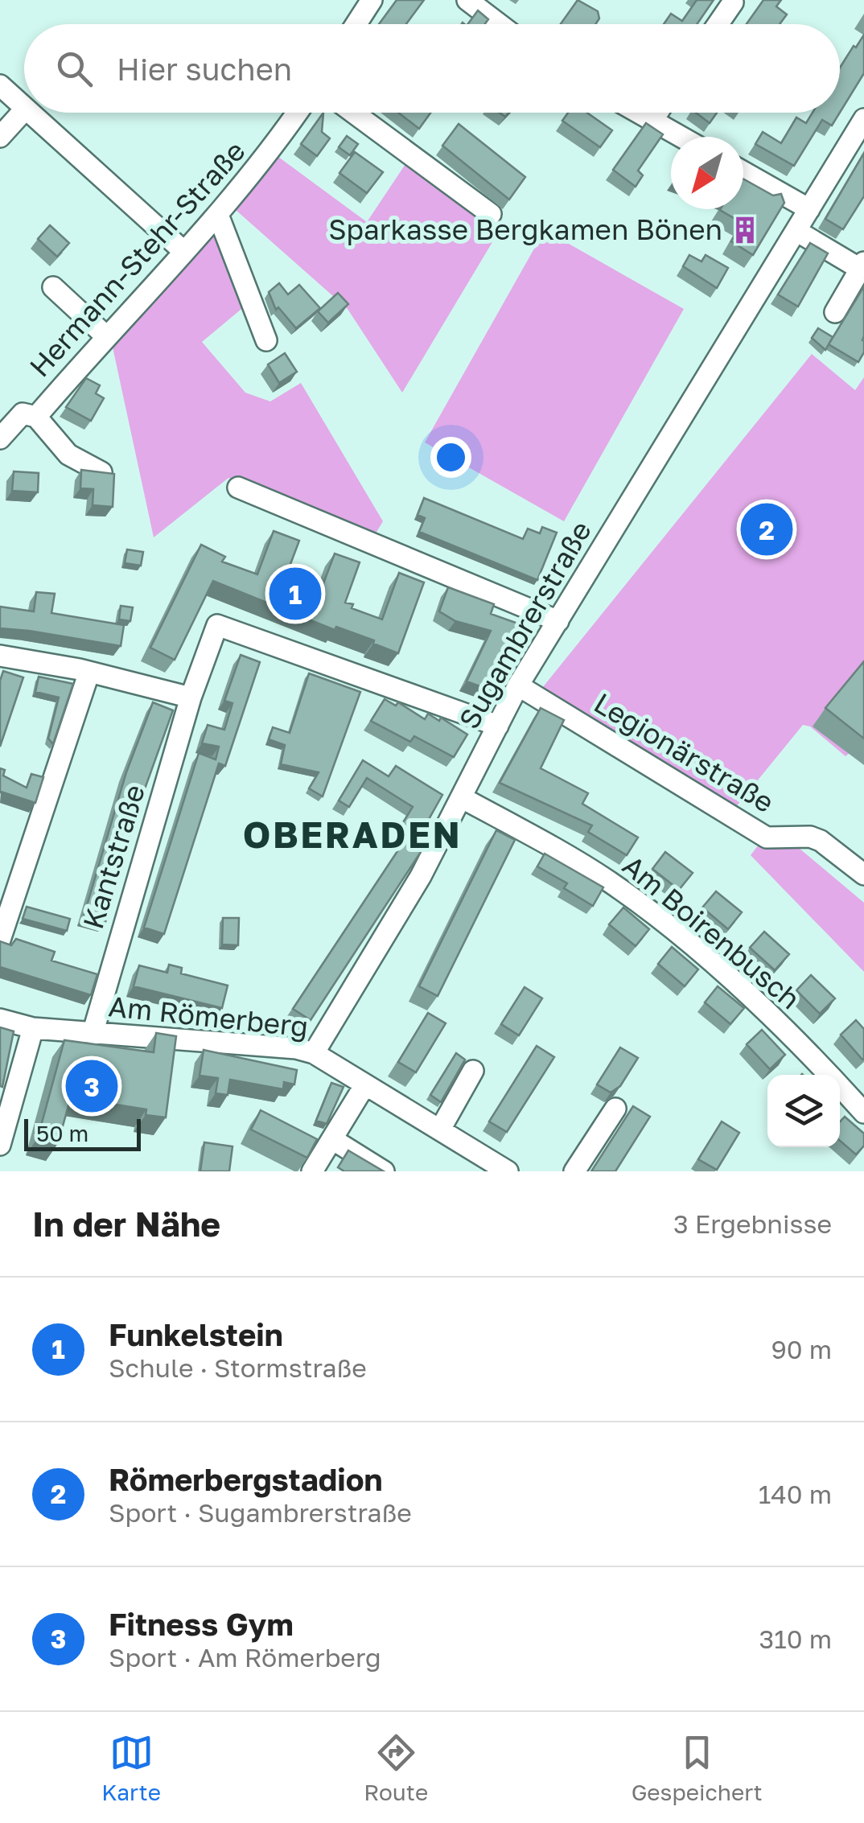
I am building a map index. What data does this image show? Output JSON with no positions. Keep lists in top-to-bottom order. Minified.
{"streets":{"street":["Hermann-Stehr-Straße","Sugambrerstraße","Legionärstraße","Kantstraße","Am Boirenbusch","Am Römerberg"]},"crossings":[["Sugambrerstraße","Legionärstraße"],["Sugambrerstraße","Kantstraße"],["Sugambrerstraße","Am Boirenbusch"],["Sugambrerstraße","Am Römerberg"],["Kantstraße","Am Römerberg"]],"districts":["OBERADEN"],"places":{"building":["Sparkasse Bergkamen Bönen"]},"scale_bar":"50 m","north":"bottom left","page":{"search":"Hier suchen","pins":["2","1","3"],"scale":"50 m","heading":["In der Nähe","3 Ergebnisse"],"list":[{"mark":"1","name":"Funkelstein","note":"Schule · Stormstraße","value":"90 m"},{"mark":"2","name":"Römerbergstadion","note":"Sport · Sugambrerstraße","value":"140 m"},{"mark":"3","name":"Fitness Gym","note":"Sport · Am Römerberg","value":"310 m"}],"nav":["Karte","Route","Gespeichert"]}}
